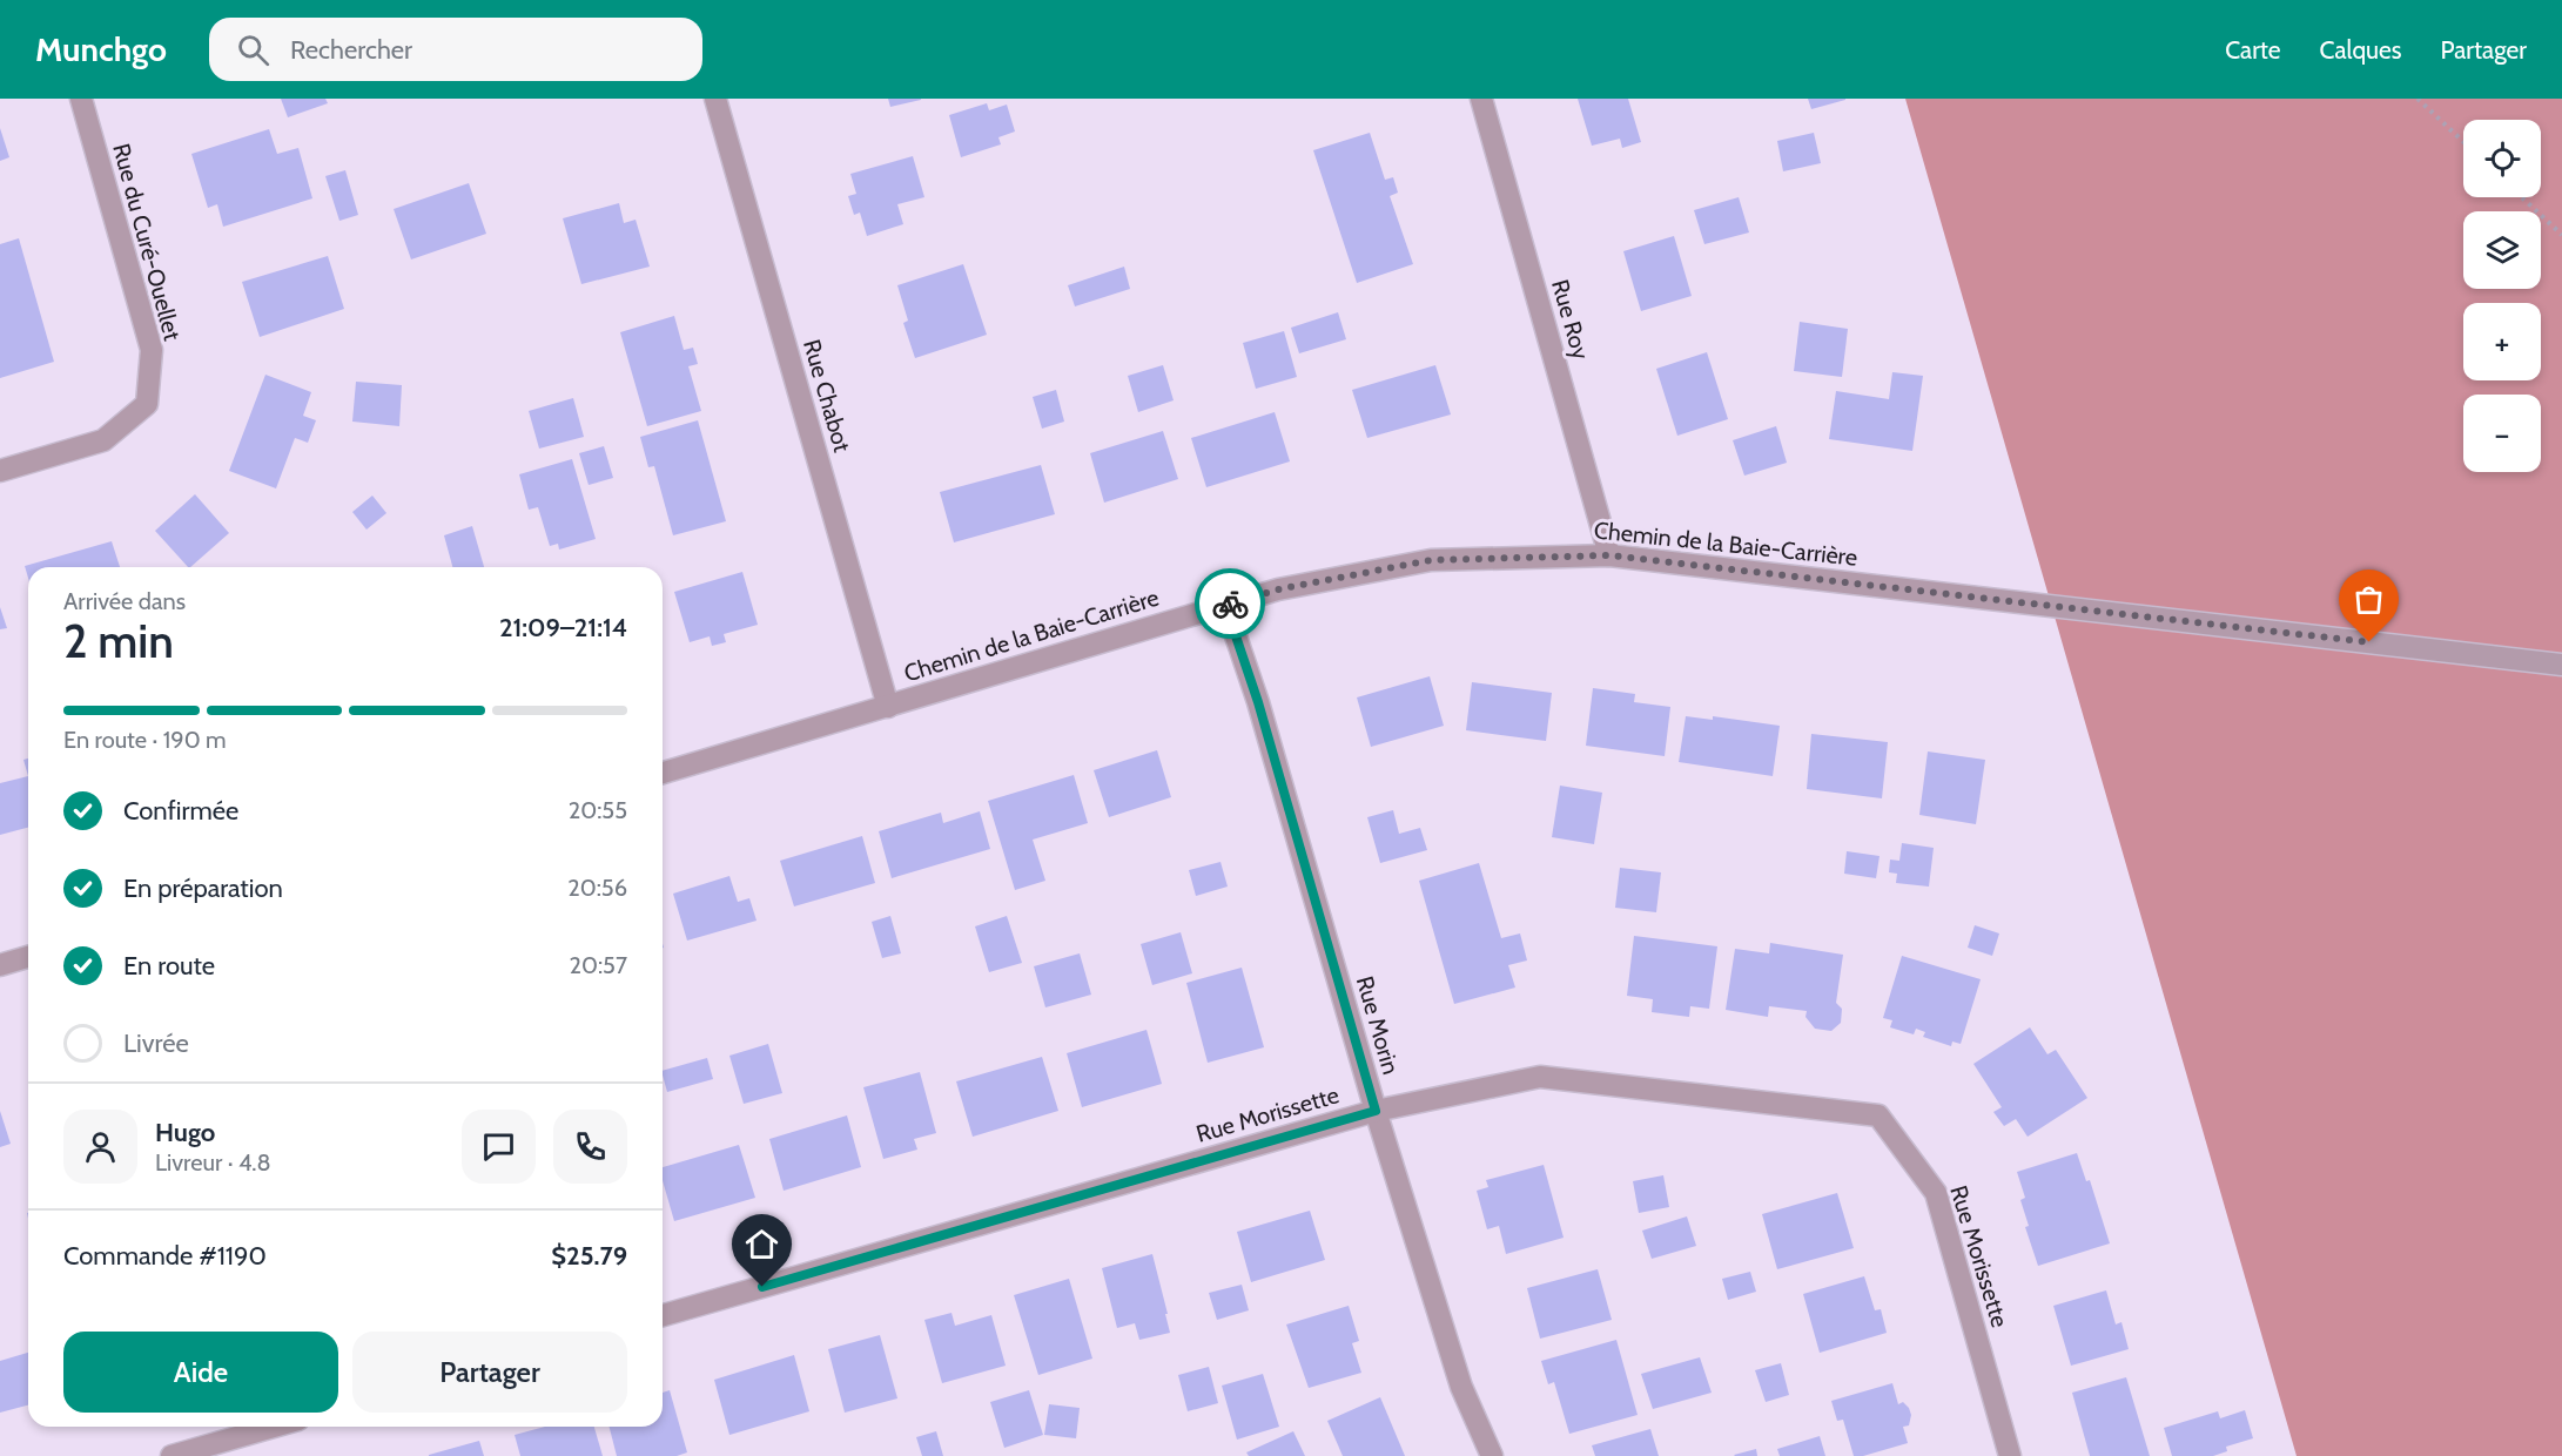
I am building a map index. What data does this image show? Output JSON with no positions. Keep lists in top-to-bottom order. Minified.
{"streets":{"street":["Rue du Curé-Ouellet","Rue Roy","Rue Chabot","Chemin de la Baie-Carrière","Rue Morin","Rue Morissette"]},"crossings":[["Rue Roy","Chemin de la Baie-Carrière"],["Rue Chabot","Chemin de la Baie-Carrière"],["Chemin de la Baie-Carrière","Rue Morin"],["Rue Morin","Rue Morissette"]],"page":{"header":"Munchgo","search":"Rechercher","nav":["Carte","Calques","Partager"],"map_buttons":["+","−"],"heading":["2 min","Arrivée dans","21:09–21:14"],"panel":["Hugo","Livreur · 4.8","Commande #1190","$25.79"],"bar":"En route · 190 m","list":[["Confirmée","20:55"],["En préparation","20:56"],["En route","20:57"],"Livrée"],"buttons":["Aide","Partager"]}}
